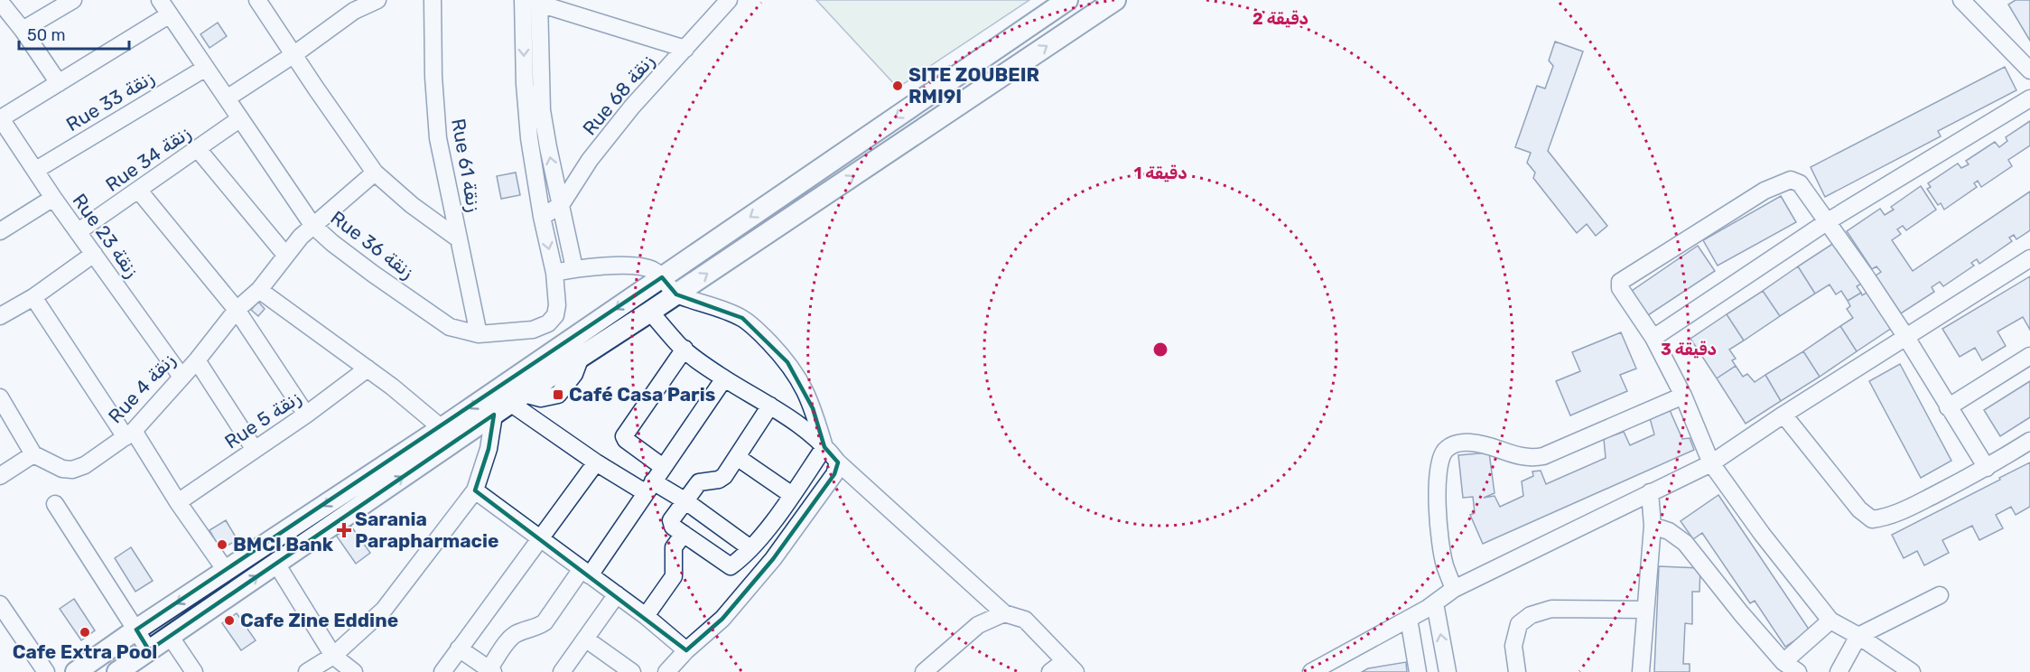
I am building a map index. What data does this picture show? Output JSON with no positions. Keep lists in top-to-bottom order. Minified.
{"streets":{"street":["Rue 68 زنقة","Rue 33 زنقة","Rue 34 زنقة","Rue 61 زنقة","Rue 23 زنقة","Rue 36 زنقة","Rue 4 زنقة","Rue 5 زنقة"]},"crossings":[["Rue 33 زنقة","Rue 23 زنقة"],["Rue 33 زنقة","Rue 36 زنقة"],["Rue 34 زنقة","Rue 23 زنقة"],["Rue 34 زنقة","Rue 36 زنقة"],["Rue 61 زنقة","Rue 36 زنقة"],["Rue 23 زنقة","Rue 4 زنقة"],["Rue 36 زنقة","Rue 4 زنقة"]],"places":{"other":["SITE ZOUBEIR RMI9I","BMCI Bank","Cafe Zine Eddine","Cafe Extra Pool"],"transit":["Café Casa Paris"],"health":["Sarania Parapharmacie"]},"scale_bar":"50 m","rings":["2 دقيقة","1 دقيقة","3 دقيقة"]}
